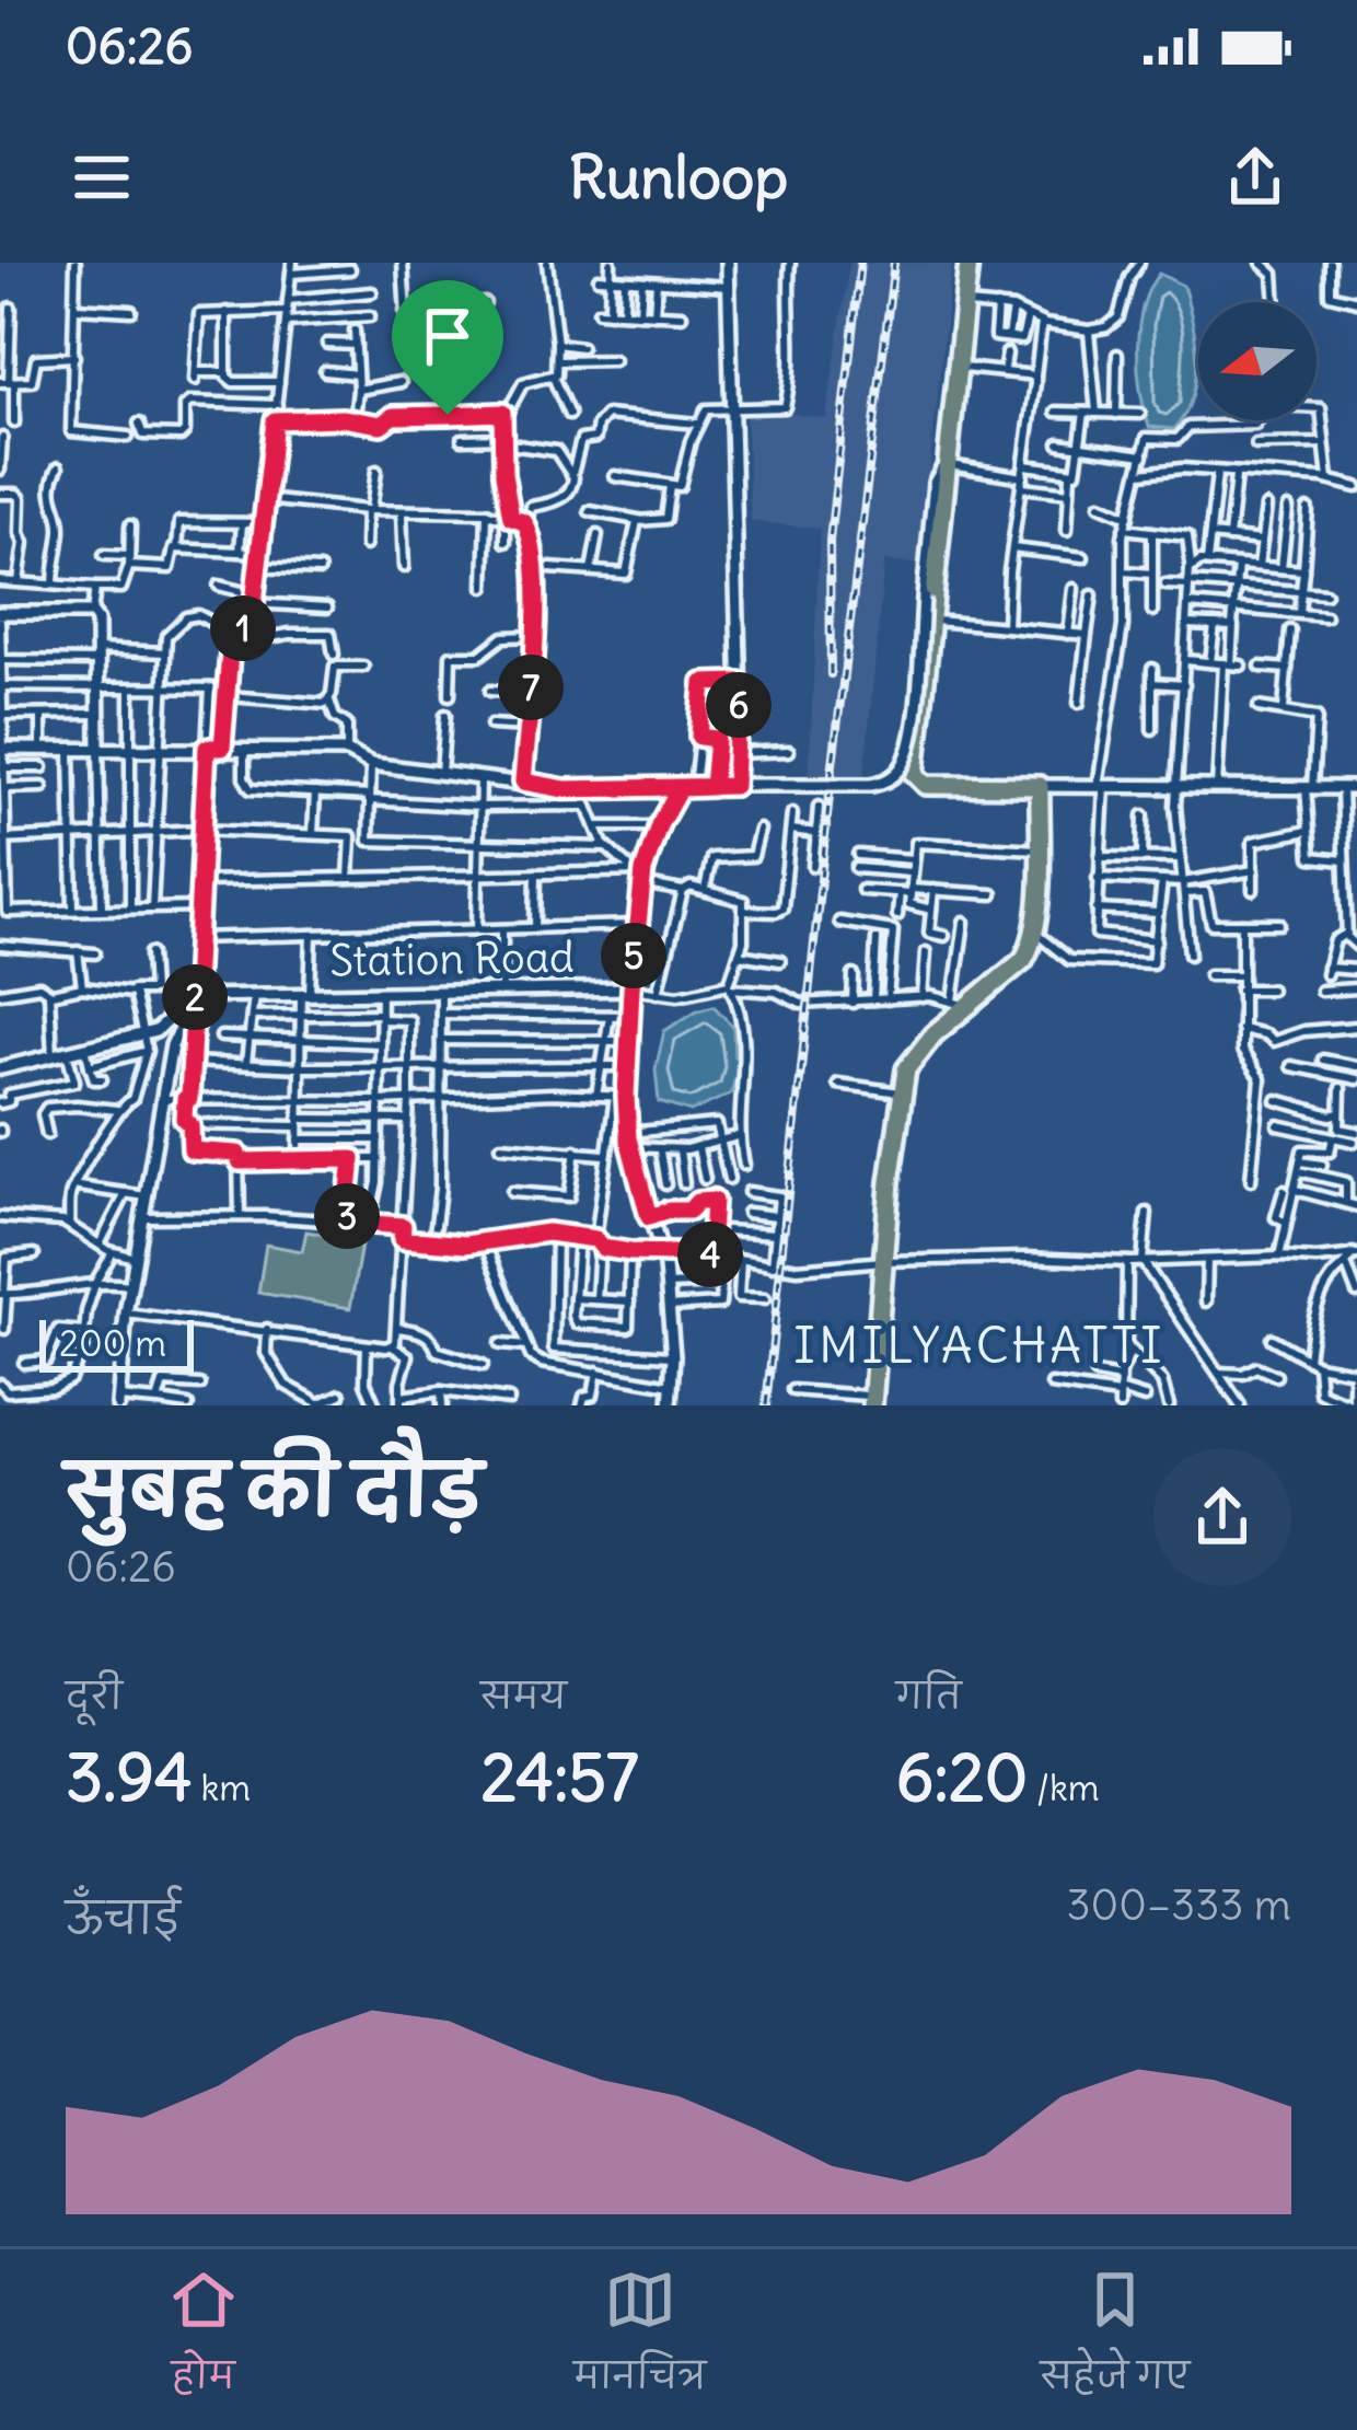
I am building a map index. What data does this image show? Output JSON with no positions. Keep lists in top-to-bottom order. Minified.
{"streets":{"street":["Station Road"]},"districts":["IMILYACHATTI"],"scale_bar":"200 m","north":"left","page":{"status":"06:26","header":"Runloop","pins":["1","7","6","5","2","3","4"],"scale":"200 m","heading":["सुबह की दौड़","06:26"],"stats":[["दूरी","3.94 km"],["समय","24:57"],["गति","6:20 /km"]],"chart":["ऊँचाई","300–333 m"],"tabs":["होम","मानचित्र","सहेजे गए"]}}
